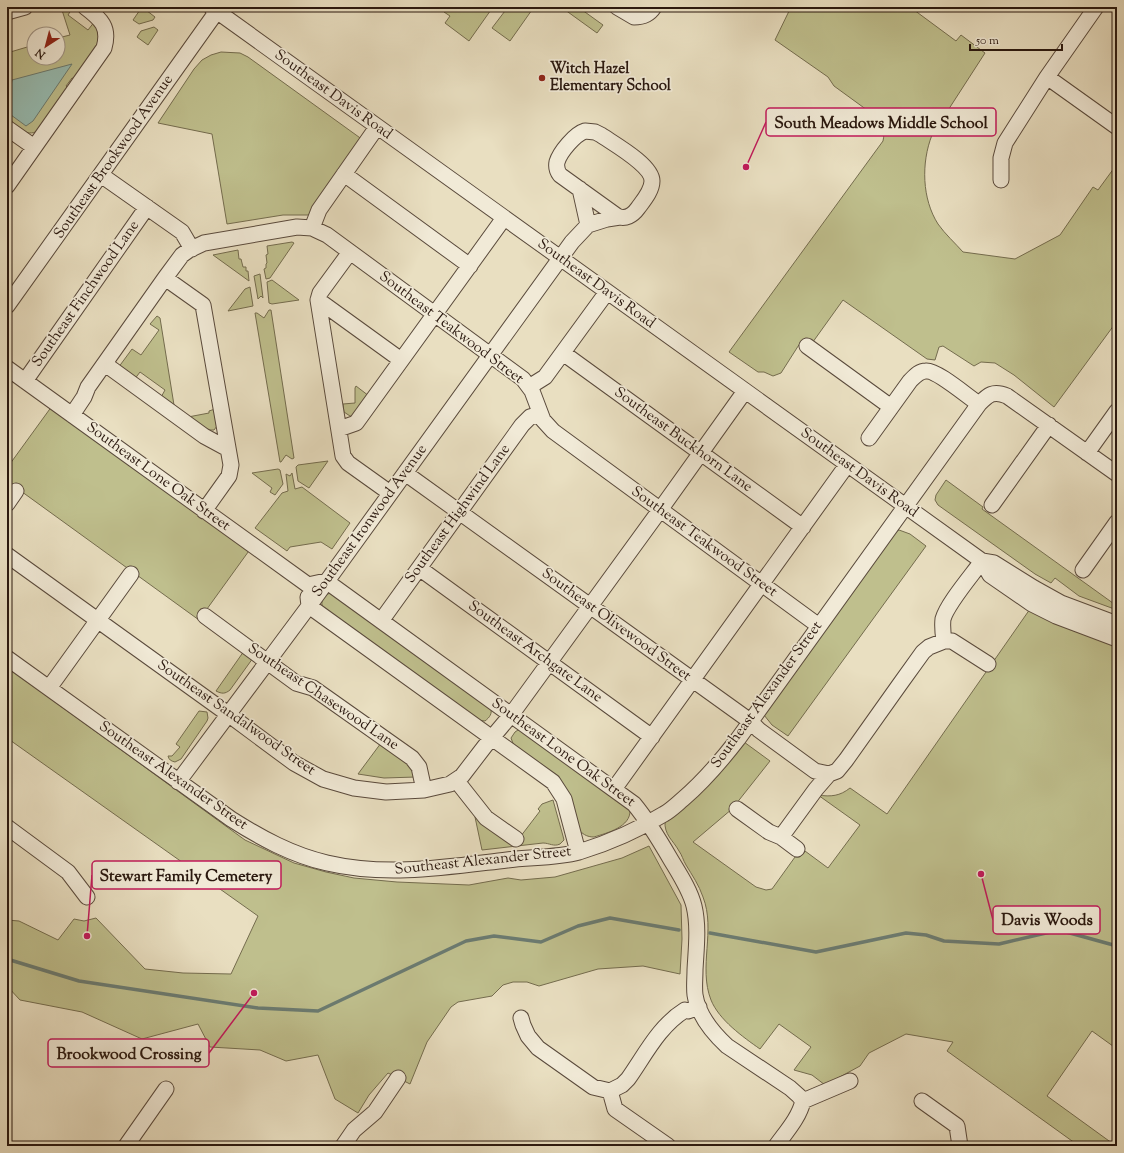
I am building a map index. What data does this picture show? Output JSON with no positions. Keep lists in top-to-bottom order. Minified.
{"streets":{"street":["Southeast Davis Road","Southeast Brookwood Avenue","Southeast Finchwood Lane","Southeast Teakwood Street","Southeast Buckhorn Lane","Southeast Lone Oak Street","Southeast Highwind Lane","Southeast Ironwood Avenue","Southeast Olivewood Street","Southeast Archgate Lane","Southeast Alexander Street","Southeast Chasewood Lane","Southeast Sandalwood Street"]},"crossings":[["Southeast Davis Road","Southeast Brookwood Avenue"],["Southeast Davis Road","Southeast Ironwood Avenue"],["Southeast Davis Road","Southeast Alexander Street"],["Southeast Davis Road","Southeast Sandalwood Street"],["Southeast Finchwood Lane","Southeast Lone Oak Street"],["Southeast Teakwood Street","Southeast Lone Oak Street"],["Southeast Teakwood Street","Southeast Highwind Lane"],["Southeast Teakwood Street","Southeast Ironwood Avenue"],["Southeast Teakwood Street","Southeast Alexander Street"],["Southeast Teakwood Street","Southeast Sandalwood Street"],["Southeast Buckhorn Lane","Southeast Sandalwood Street"],["Southeast Lone Oak Street","Southeast Highwind Lane"],["Southeast Lone Oak Street","Southeast Ironwood Avenue"],["Southeast Lone Oak Street","Southeast Alexander Street"],["Southeast Lone Oak Street","Southeast Sandalwood Street"],["Southeast Highwind Lane","Southeast Olivewood Street"],["Southeast Highwind Lane","Southeast Archgate Lane"],["Southeast Ironwood Avenue","Southeast Olivewood Street"],["Southeast Ironwood Avenue","Southeast Alexander Street"],["Southeast Ironwood Avenue","Southeast Chasewood Lane"],["Southeast Ironwood Avenue","Southeast Sandalwood Street"],["Southeast Olivewood Street","Southeast Alexander Street"],["Southeast Olivewood Street","Southeast Sandalwood Street"],["Southeast Archgate Lane","Southeast Sandalwood Street"],["Southeast Chasewood Lane","Southeast Sandalwood Street"]],"places":["Witch Hazel Elementary School","South Meadows Middle School","Davis Woods","Stewart Family Cemetery","Brookwood Crossing"],"scale_bar":"50 m","north":"bottom left"}
